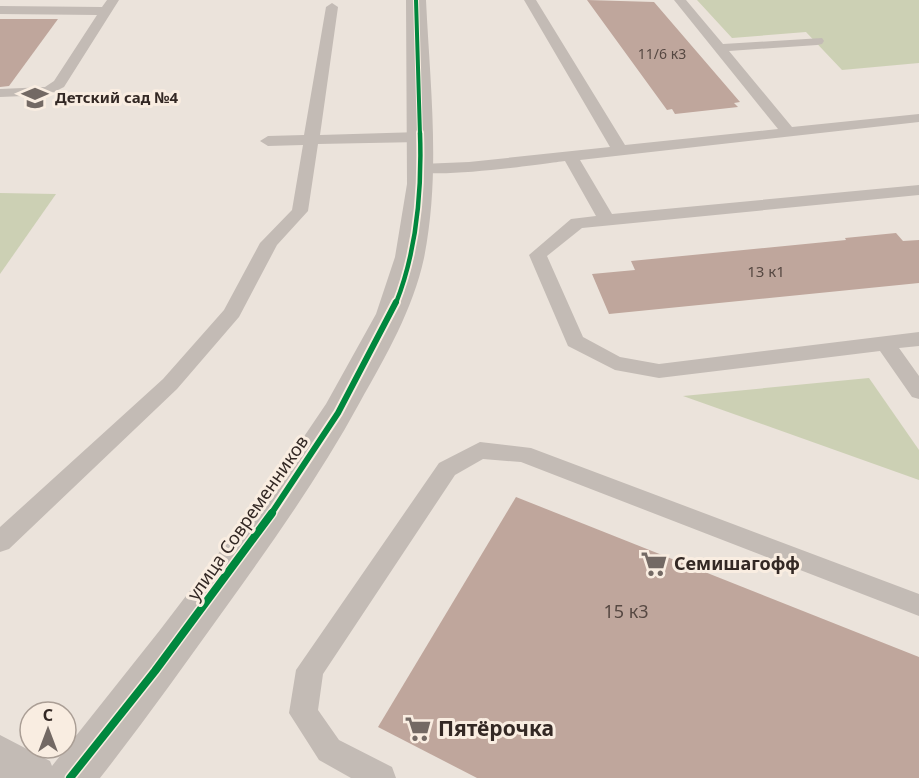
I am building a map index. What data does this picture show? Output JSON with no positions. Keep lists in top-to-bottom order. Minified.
{"streets":{"street":["улица Современников"]},"places":{"school or university":["Детский сад №4"],"supermarket":["Семишагофф","Пятёрочка"]},"house_numbers":["11/6 к3","13 к1","15 к3"],"north":"top"}
